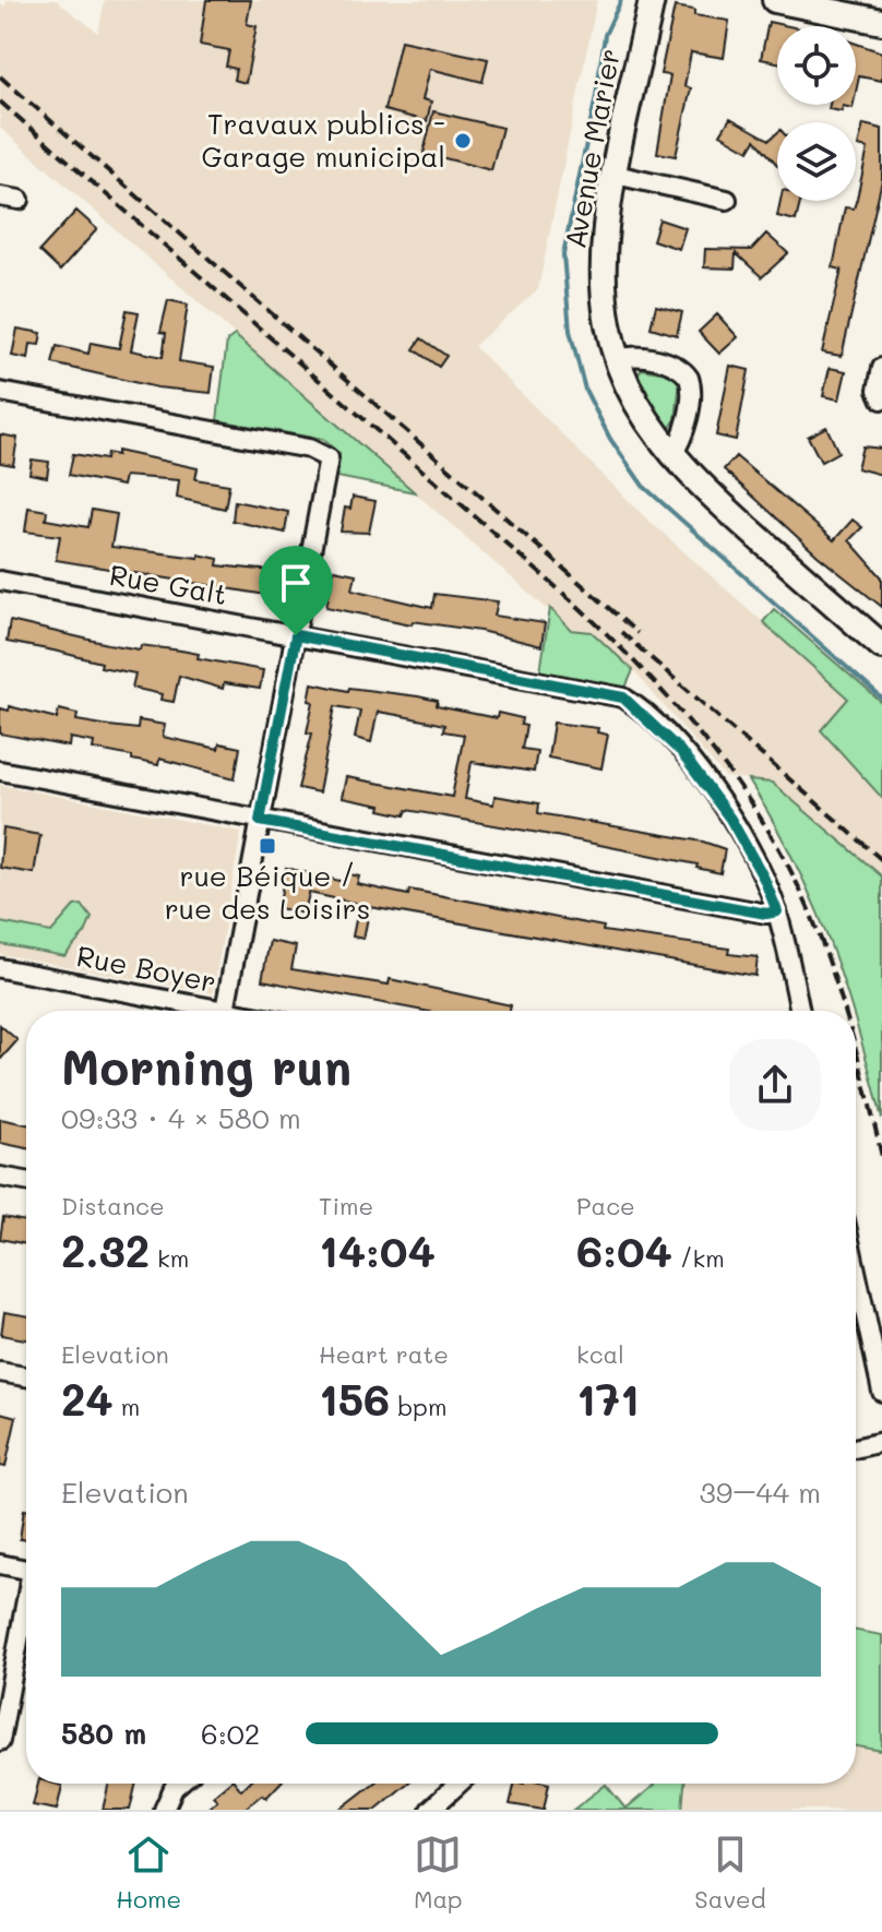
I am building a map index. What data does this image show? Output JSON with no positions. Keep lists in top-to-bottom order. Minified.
{"streets":{"street":["Avenue Marier","Rue Galt","Rue Boyer"]},"places":{"other":["Travaux publics - Garage municipal"],"transit":["rue Béique / rue des Loisirs"]},"page":{"heading":["Morning run","09:33 · 4 × 580 m"],"stats":[["Distance","2.32 km"],["Time","14:04"],["Pace","6:04 /km"],["Elevation","24 m"],["Heart rate","156 bpm"],["kcal","171"]],"chart":["Elevation","39–44 m"],"list":[{"name":"580 m","note":"6:02"}],"tabs":["Home","Map","Saved"]}}
